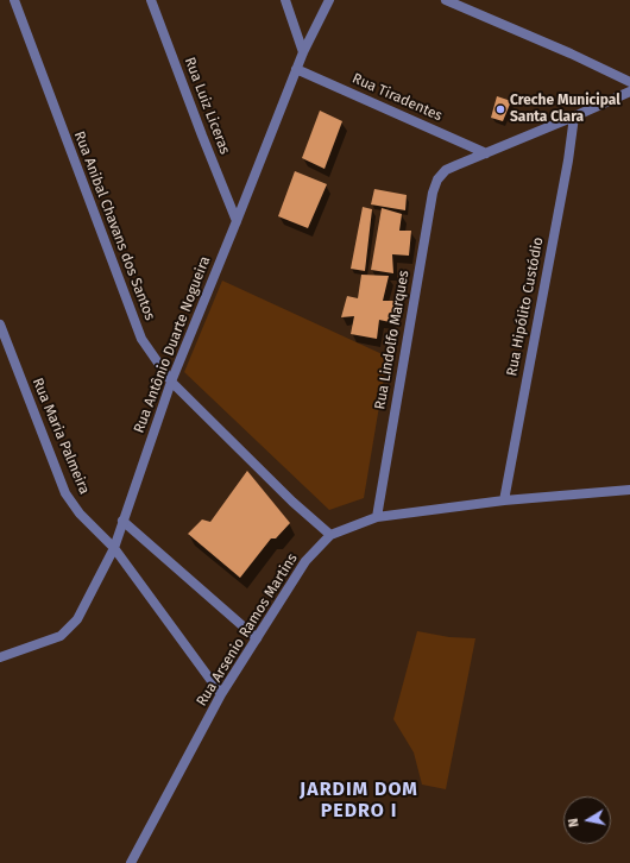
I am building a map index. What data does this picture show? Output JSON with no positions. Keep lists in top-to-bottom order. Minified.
{"streets":{"street":["Rua Tiradentes","Rua Luiz Liceras","Rua Anibal Chavans dos Santos","Rua Hipólito Custódio","Rua Lindolfo Marques","Rua Antônio Duarte Nogueira","Rua Maria Palmeira","Rua Arsenio Ramos Martins"]},"crossings":[["Rua Tiradentes","Rua Lindolfo Marques"],["Rua Tiradentes","Rua Antônio Duarte Nogueira"],["Rua Luiz Liceras","Rua Antônio Duarte Nogueira"],["Rua Anibal Chavans dos Santos","Rua Antônio Duarte Nogueira"],["Rua Anibal Chavans dos Santos","Rua Arsenio Ramos Martins"],["Rua Hipólito Custódio","Rua Arsenio Ramos Martins"],["Rua Lindolfo Marques","Rua Arsenio Ramos Martins"],["Rua Antônio Duarte Nogueira","Rua Maria Palmeira"],["Rua Maria Palmeira","Rua Arsenio Ramos Martins"]],"districts":["JARDIM DOM PEDRO I"],"places":["Creche Municipal Santa Clara"],"north":"left"}
